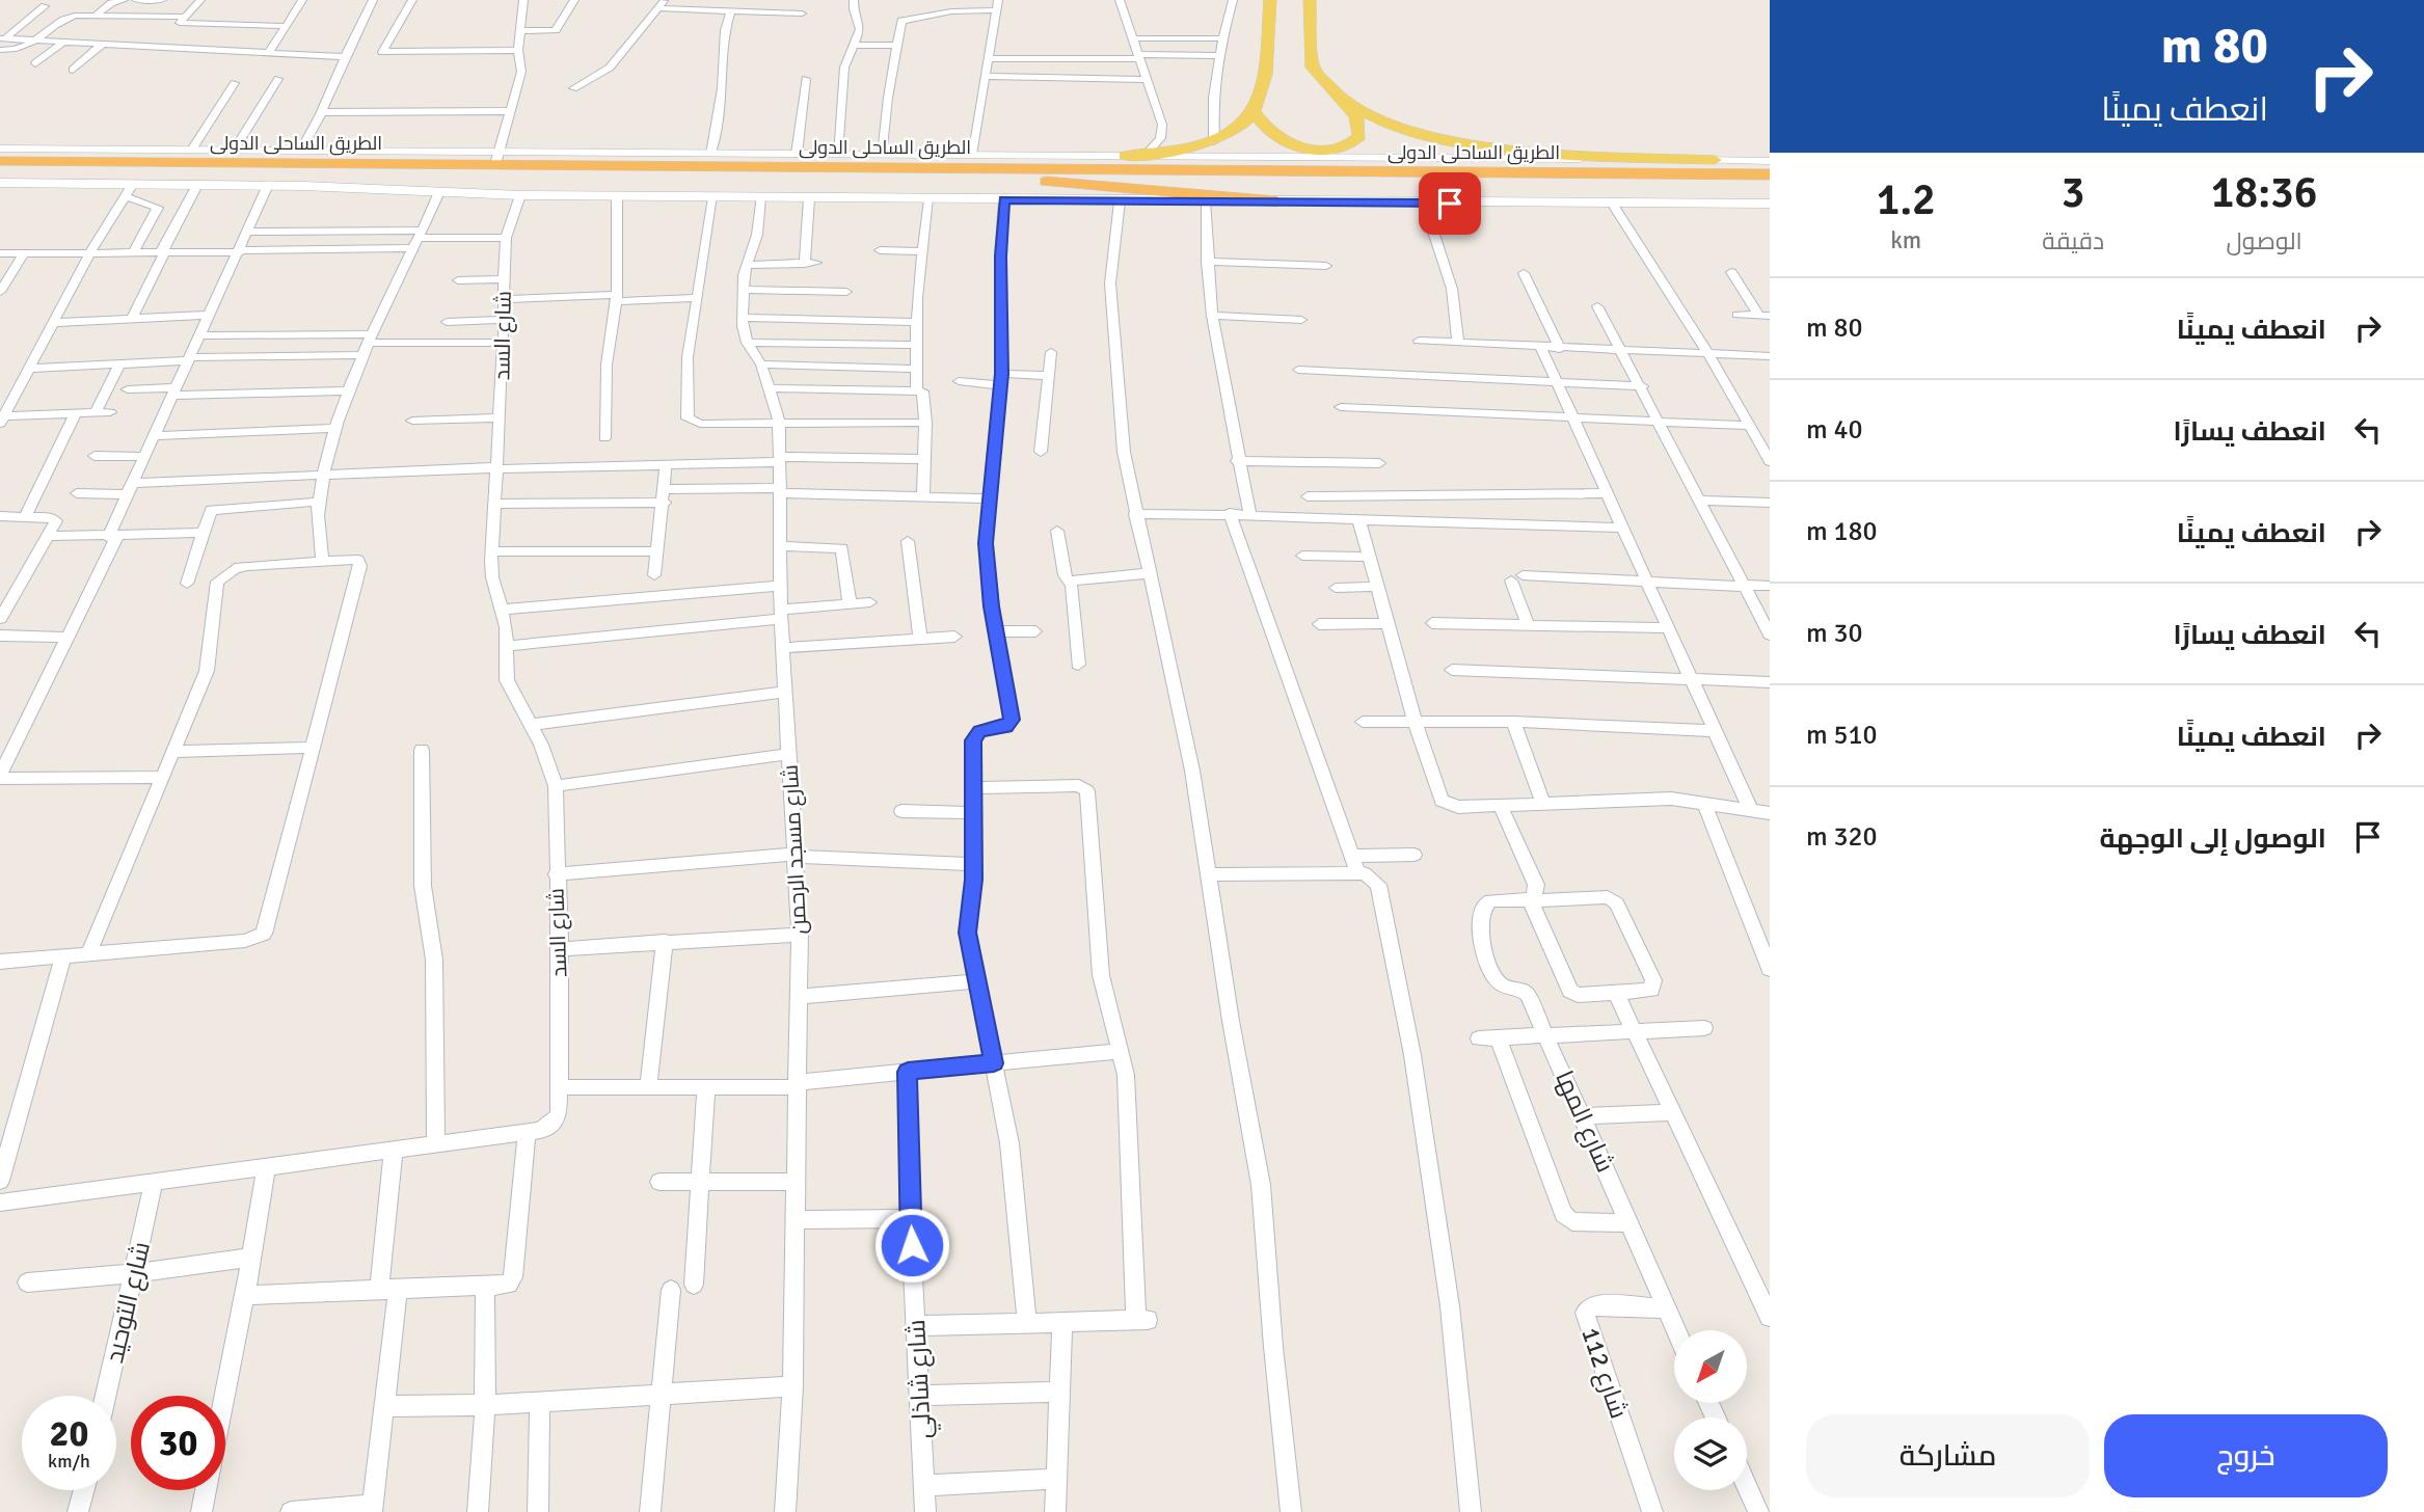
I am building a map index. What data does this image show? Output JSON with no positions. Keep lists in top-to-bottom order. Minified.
{"streets":{"highway":["الطريق الساحلى الدولى"],"street":["شارع السد","شارع مسجد الرحمن","شارع المها","شارع التوحيد","شارع 112","شارع شاذلي"]},"crossings":[["شارع السد","شارع التوحيد"],["شارع المها","شارع 112"]],"north":"bottom left","page":{"turn":["80 m","انعطف يمينًا"],"eta":["18:36","الوصول","3","دقيقة","1.2","km"],"list":[{"name":"انعطف يمينًا","value":"80 m"},{"name":"انعطف يسارًا","value":"40 m"},{"name":"انعطف يمينًا","value":"180 m"},{"name":"انعطف يسارًا","value":"30 m"},{"name":"انعطف يمينًا","value":"510 m"},{"name":"الوصول إلى الوجهة","value":"320 m"}],"speed":"20 km/h","limit":"30","buttons":["خروج","مشاركة"]}}
